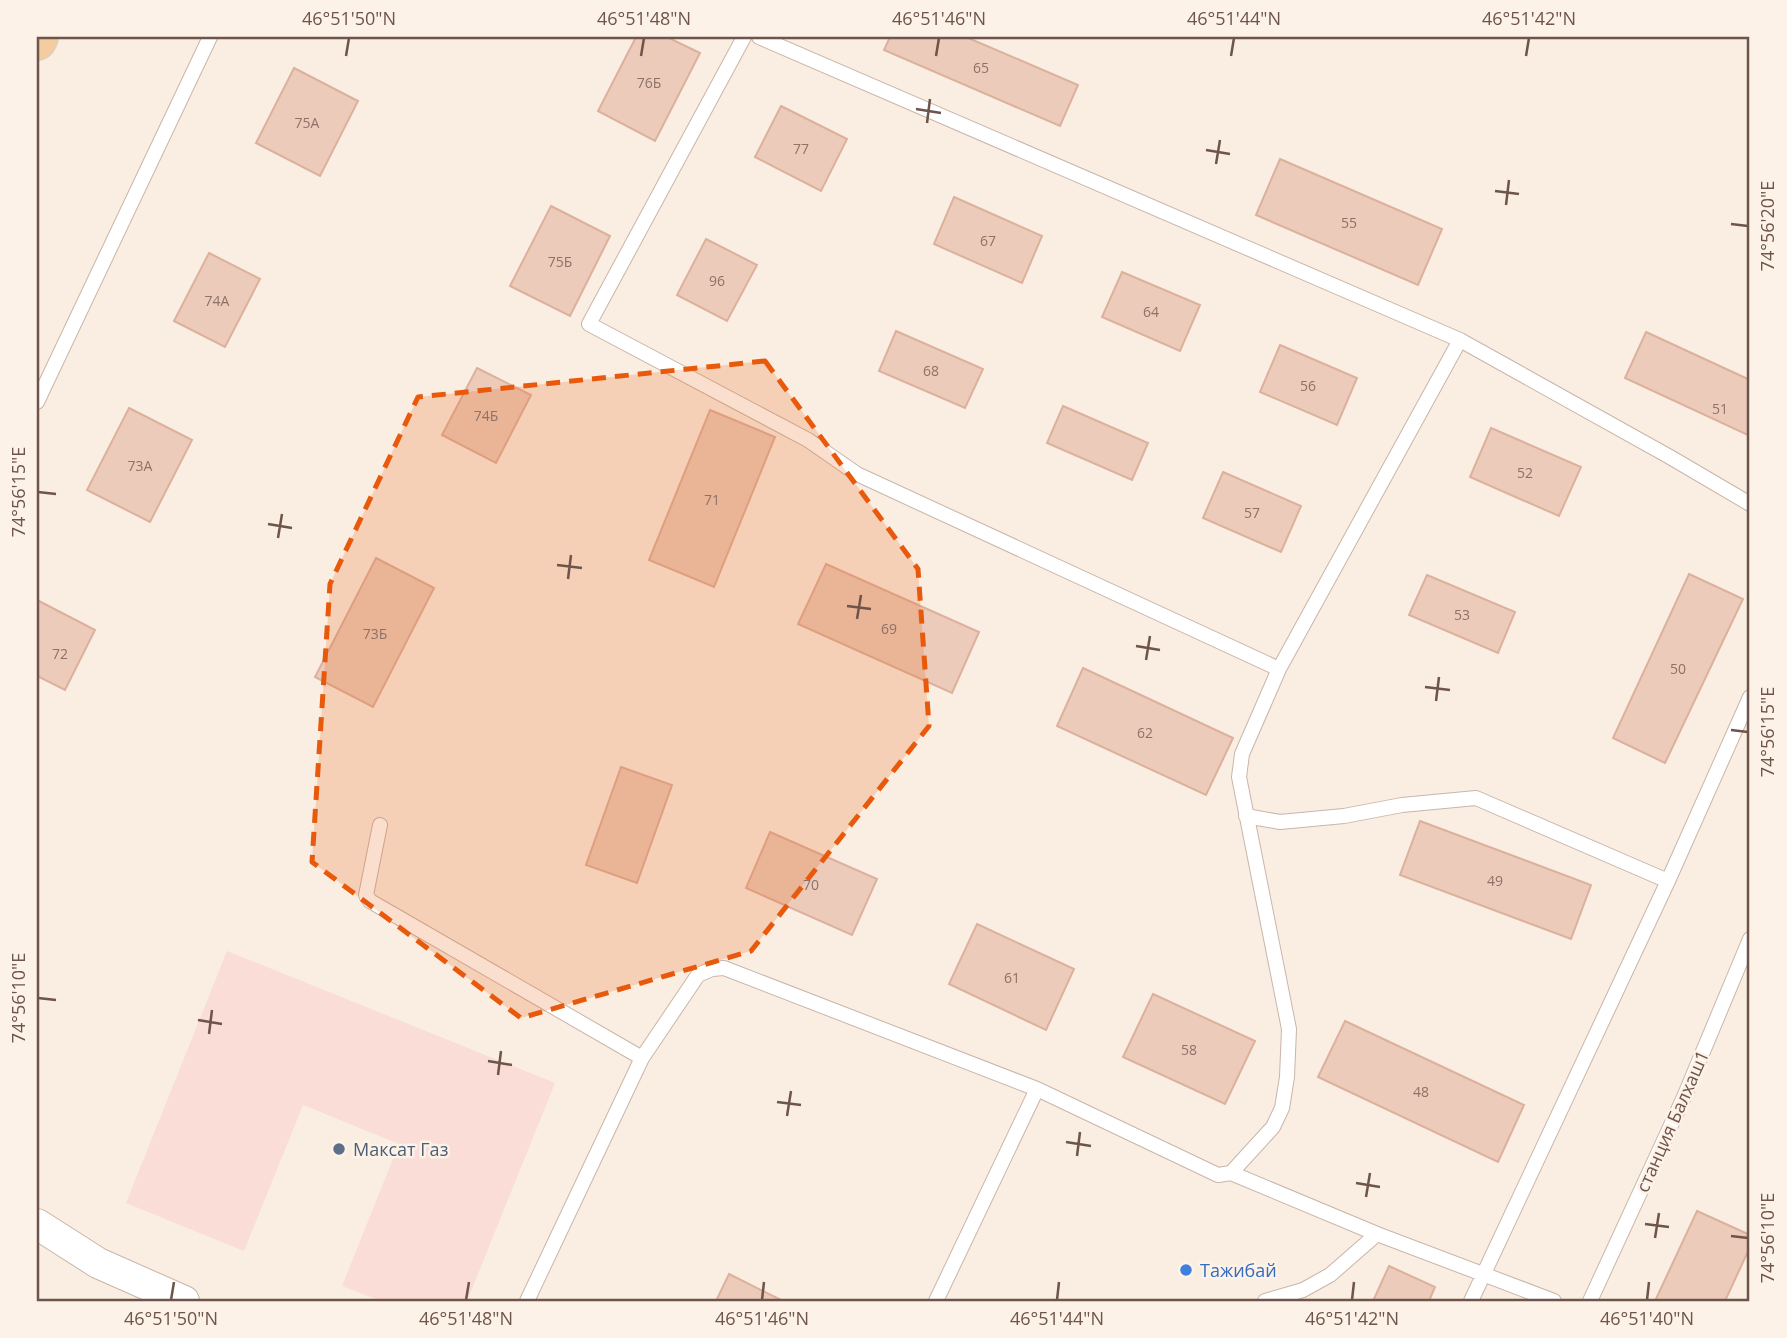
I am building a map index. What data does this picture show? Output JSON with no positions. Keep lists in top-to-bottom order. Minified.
{"streets":{"lane":["станция Балхаш1"]},"places":["Максат Газ","Тажибай"],"house_numbers":["65","76Б","75А","77","55","67","75Б","96","74А","64","68","56","51","74Б","73А","52","71","57","53","69","73Б","72","50","62","49","70","61","58","48"],"coordinates":["46°51'50\"N","46°51'48\"N","46°51'46\"N","46°51'44\"N","46°51'42\"N","74°56'20\"E","74°56'15\"E","74°56'10\"E","46°51'40\"N"]}
